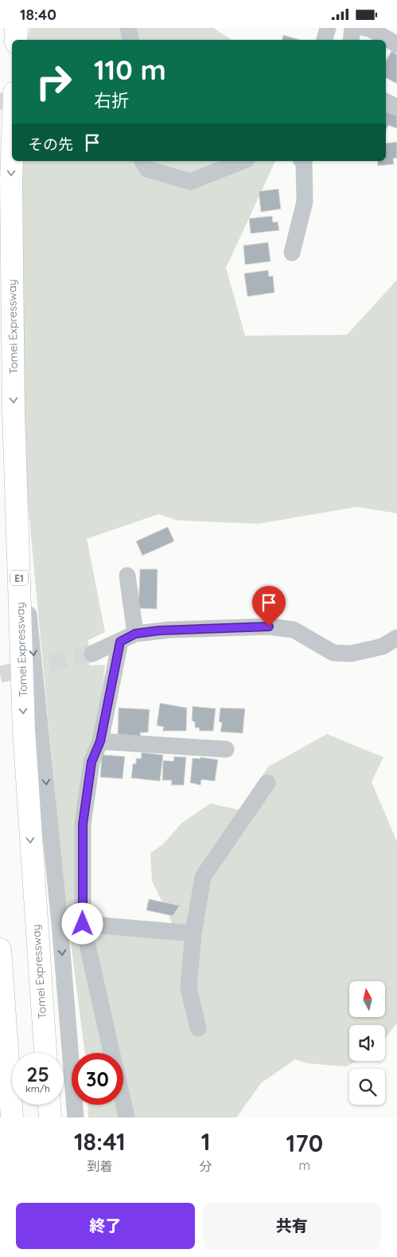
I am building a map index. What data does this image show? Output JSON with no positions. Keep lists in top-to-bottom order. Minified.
{"streets":{"highway":["Tomei Expressway","E1"]},"one_way":["Tomei Expressway"],"north":"top","page":{"status":"18:40","turn":["110 m","右折"],"then":"その先","speed":"25 km/h","limit":"30","eta":["18:41","到着","1","分","170","m"],"buttons":["終了","共有"]}}
